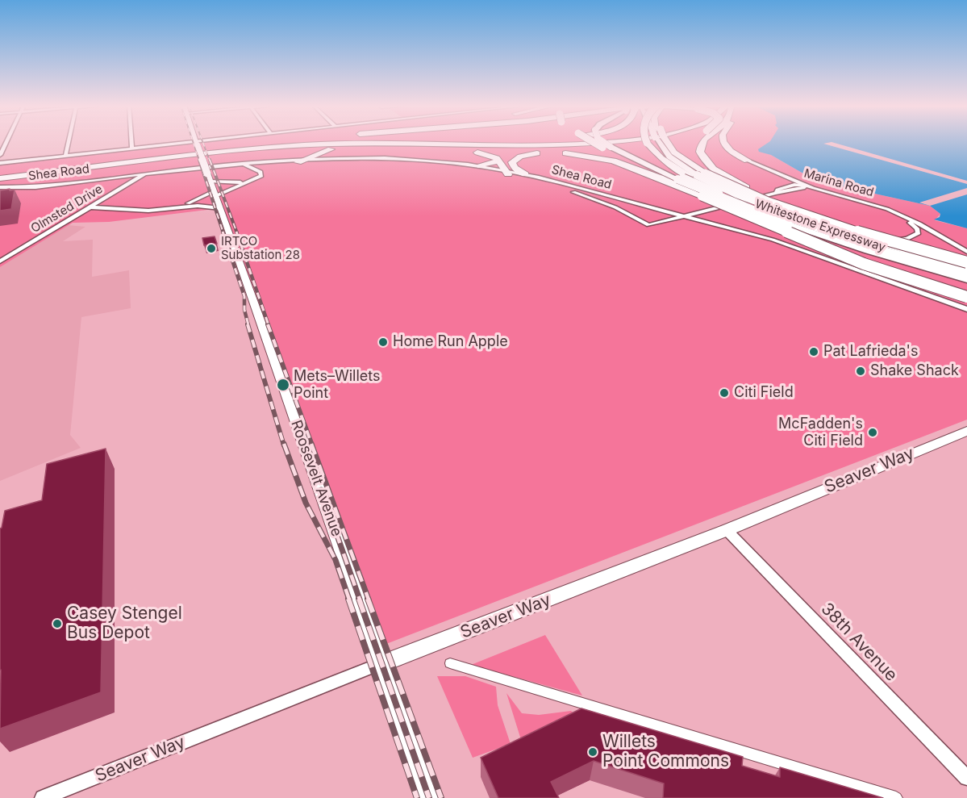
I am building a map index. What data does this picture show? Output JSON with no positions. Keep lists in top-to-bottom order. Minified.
{"streets":{"highway":["Whitestone Expressway"],"main road":["Seaver Way","Roosevelt Avenue"],"street":["Shea Road","Marina Road","Olmsted Drive","38th Avenue"]},"crossings":[["Shea Road","Olmsted Drive"],["Seaver Way","Roosevelt Avenue"],["Seaver Way","38th Avenue"]],"places":["IRTCO Substation 28","Home Run Apple","Pat Lafrieda's","Shake Shack","Mets–Willets Point","Citi Field","McFadden's Citi Field","Casey Stengel Bus Depot","Willets Point Commons"]}
